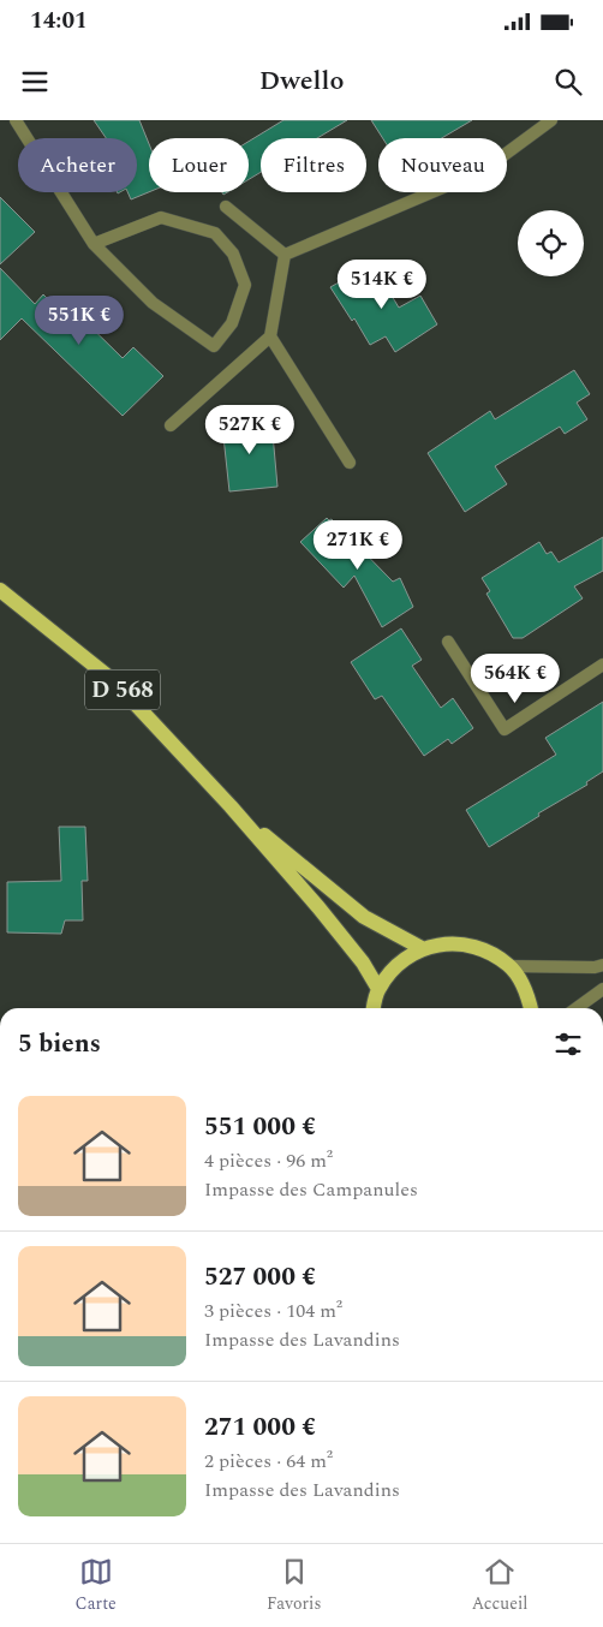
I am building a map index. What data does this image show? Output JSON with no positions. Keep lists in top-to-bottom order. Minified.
{"streets":{"main road":["D 568"]},"page":{"status":"14:01","header":"Dwello","chip":["Acheter","Louer","Filtres","Nouveau"],"price":["514K €","551K €","527K €","271K €","564K €"],"heading":"5 biens","list":[{"name":"551 000 €","note":"4 pièces · 96 m² · Impasse des Campanules"},{"name":"527 000 €","note":"3 pièces · 104 m² · Impasse des Lavandins"},{"name":"271 000 €","note":"2 pièces · 64 m² · Impasse des Lavandins"}],"tabs":["Carte","Favoris","Accueil"]}}
